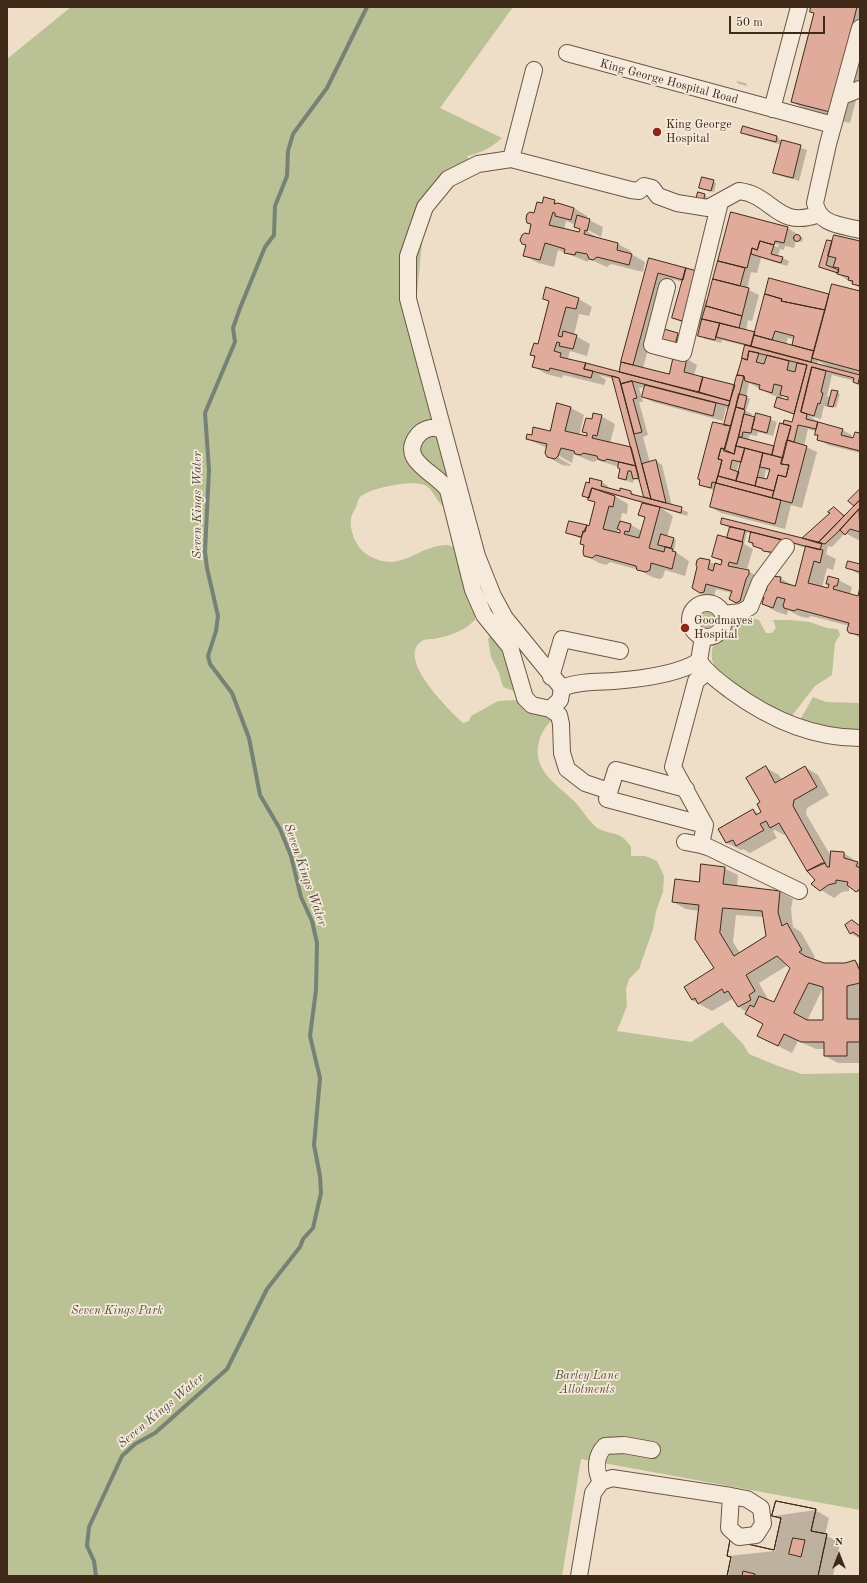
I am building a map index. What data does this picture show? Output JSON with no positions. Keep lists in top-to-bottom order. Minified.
{"streets":{"lane":["King George Hospital Road"]},"water":["Seven Kings Water"],"parks":["Seven Kings Park","Barley Lane Allotments"],"places":["King George Hospital","Goodmayes Hospital"],"scale_bar":"50 m","north":"top"}
